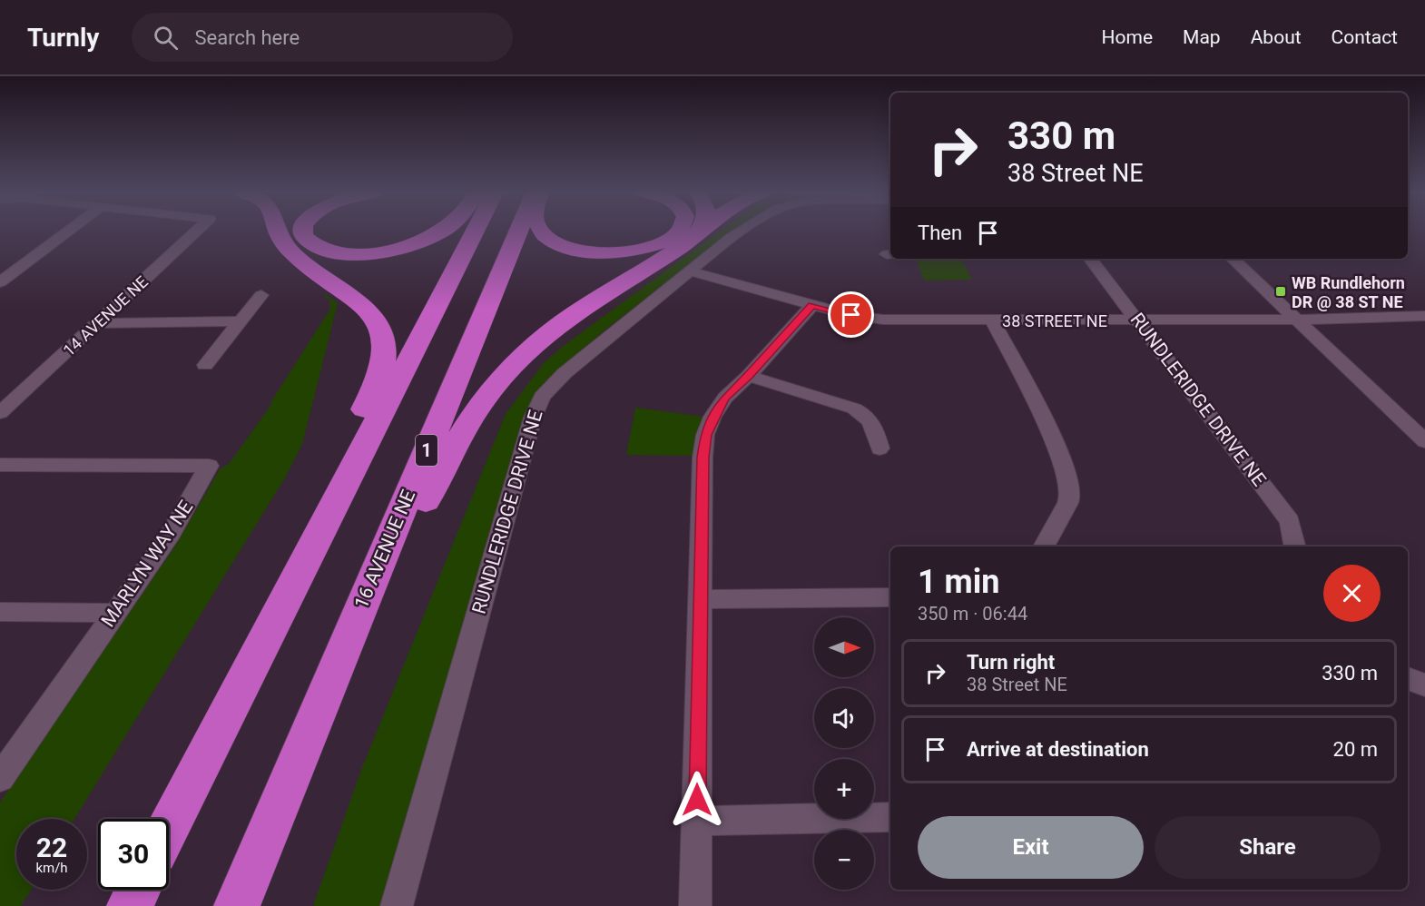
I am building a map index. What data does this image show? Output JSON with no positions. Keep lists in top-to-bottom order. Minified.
{"streets":{"highway":["1","16 AVENUE NE"],"street":["14 AVENUE NE","38 STREET NE","RUNDLERIDGE DRIVE NE","MARLYN WAY NE"]},"crossings":[["38 STREET NE","RUNDLERIDGE DRIVE NE"]],"places":{"transit":["WB Rundlehorn DR @ 38 ST NE"]},"north":"right","page":{"header":"Turnly","search":"Search here","nav":["Home","Map","About","Contact"],"turn":["330 m","38 Street NE"],"then":"Then","heading":["1 min","350 m · 06:44"],"map_buttons":["+","−"],"list":[{"name":"Turn right","note":"38 Street NE","value":"330 m"},{"name":"Arrive at destination","value":"20 m"}],"buttons":["Exit","Share"],"speed":"22 km/h","limit":"30"}}
